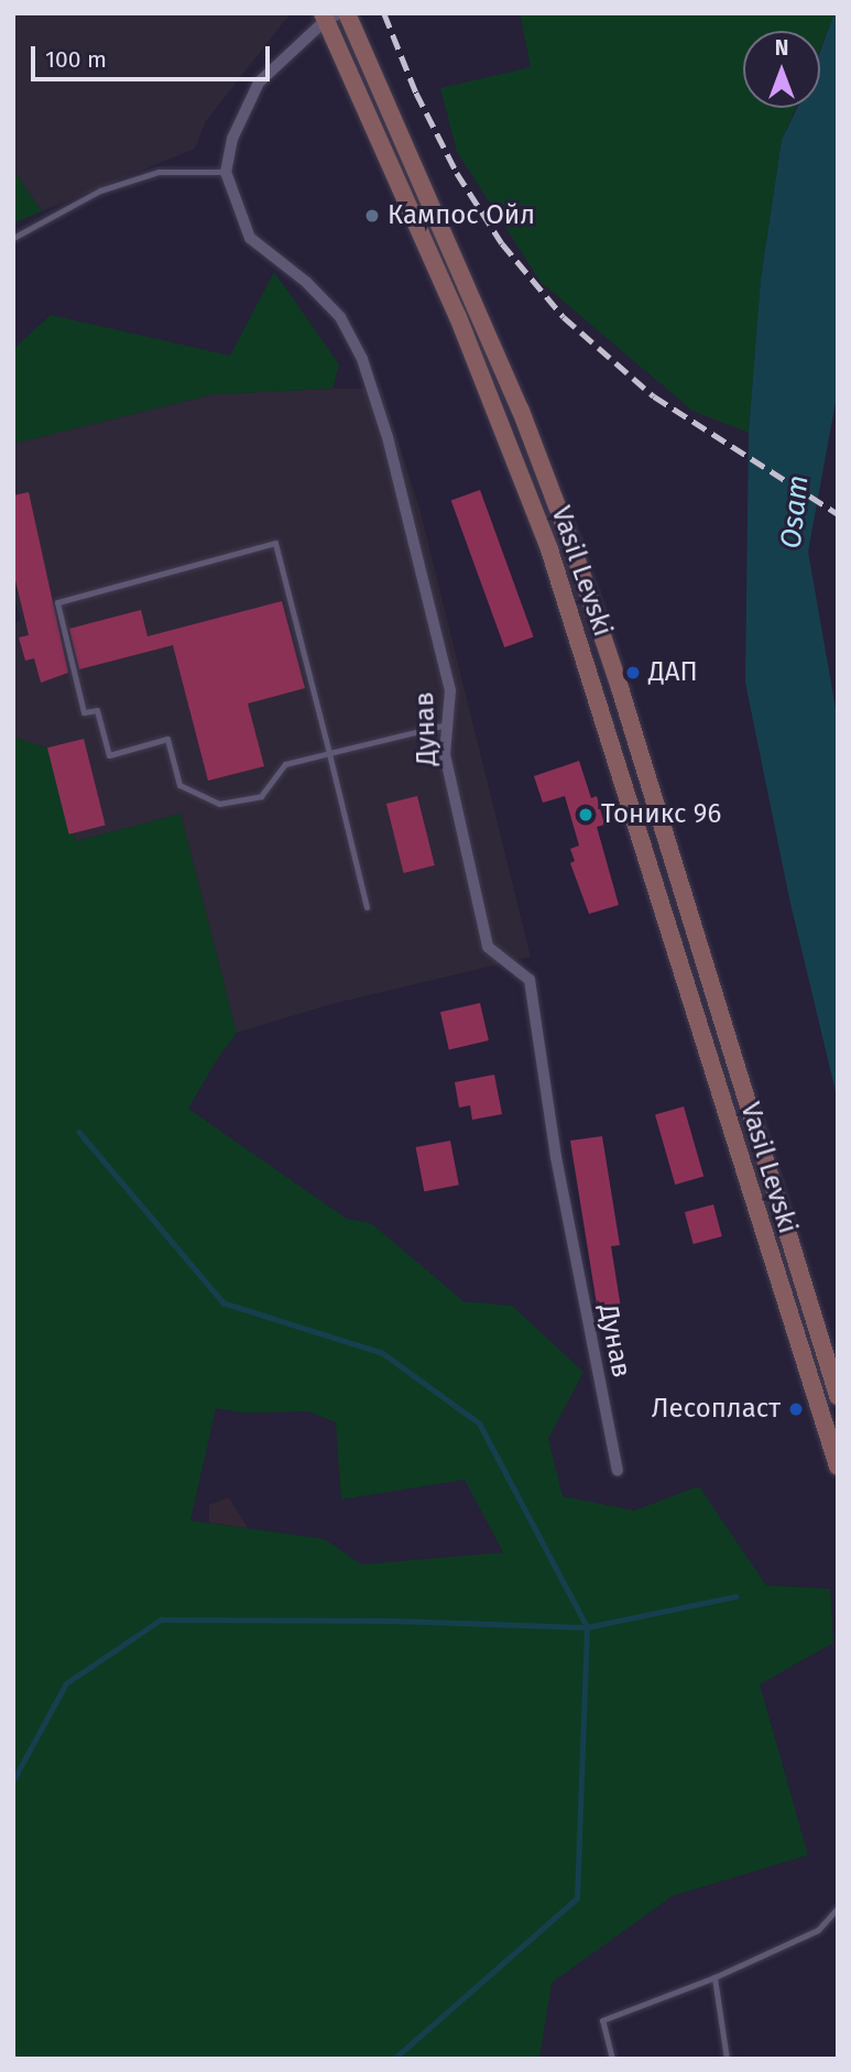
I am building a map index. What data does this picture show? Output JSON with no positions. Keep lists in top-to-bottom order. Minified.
{"streets":{"main road":["Vasil Levski"],"street":["Дунав"]},"water":["Osam"],"places":["Кампос Ойл","ДАП","Тоникс 96","Лесопласт"],"scale_bar":"100 m","north":"top"}
